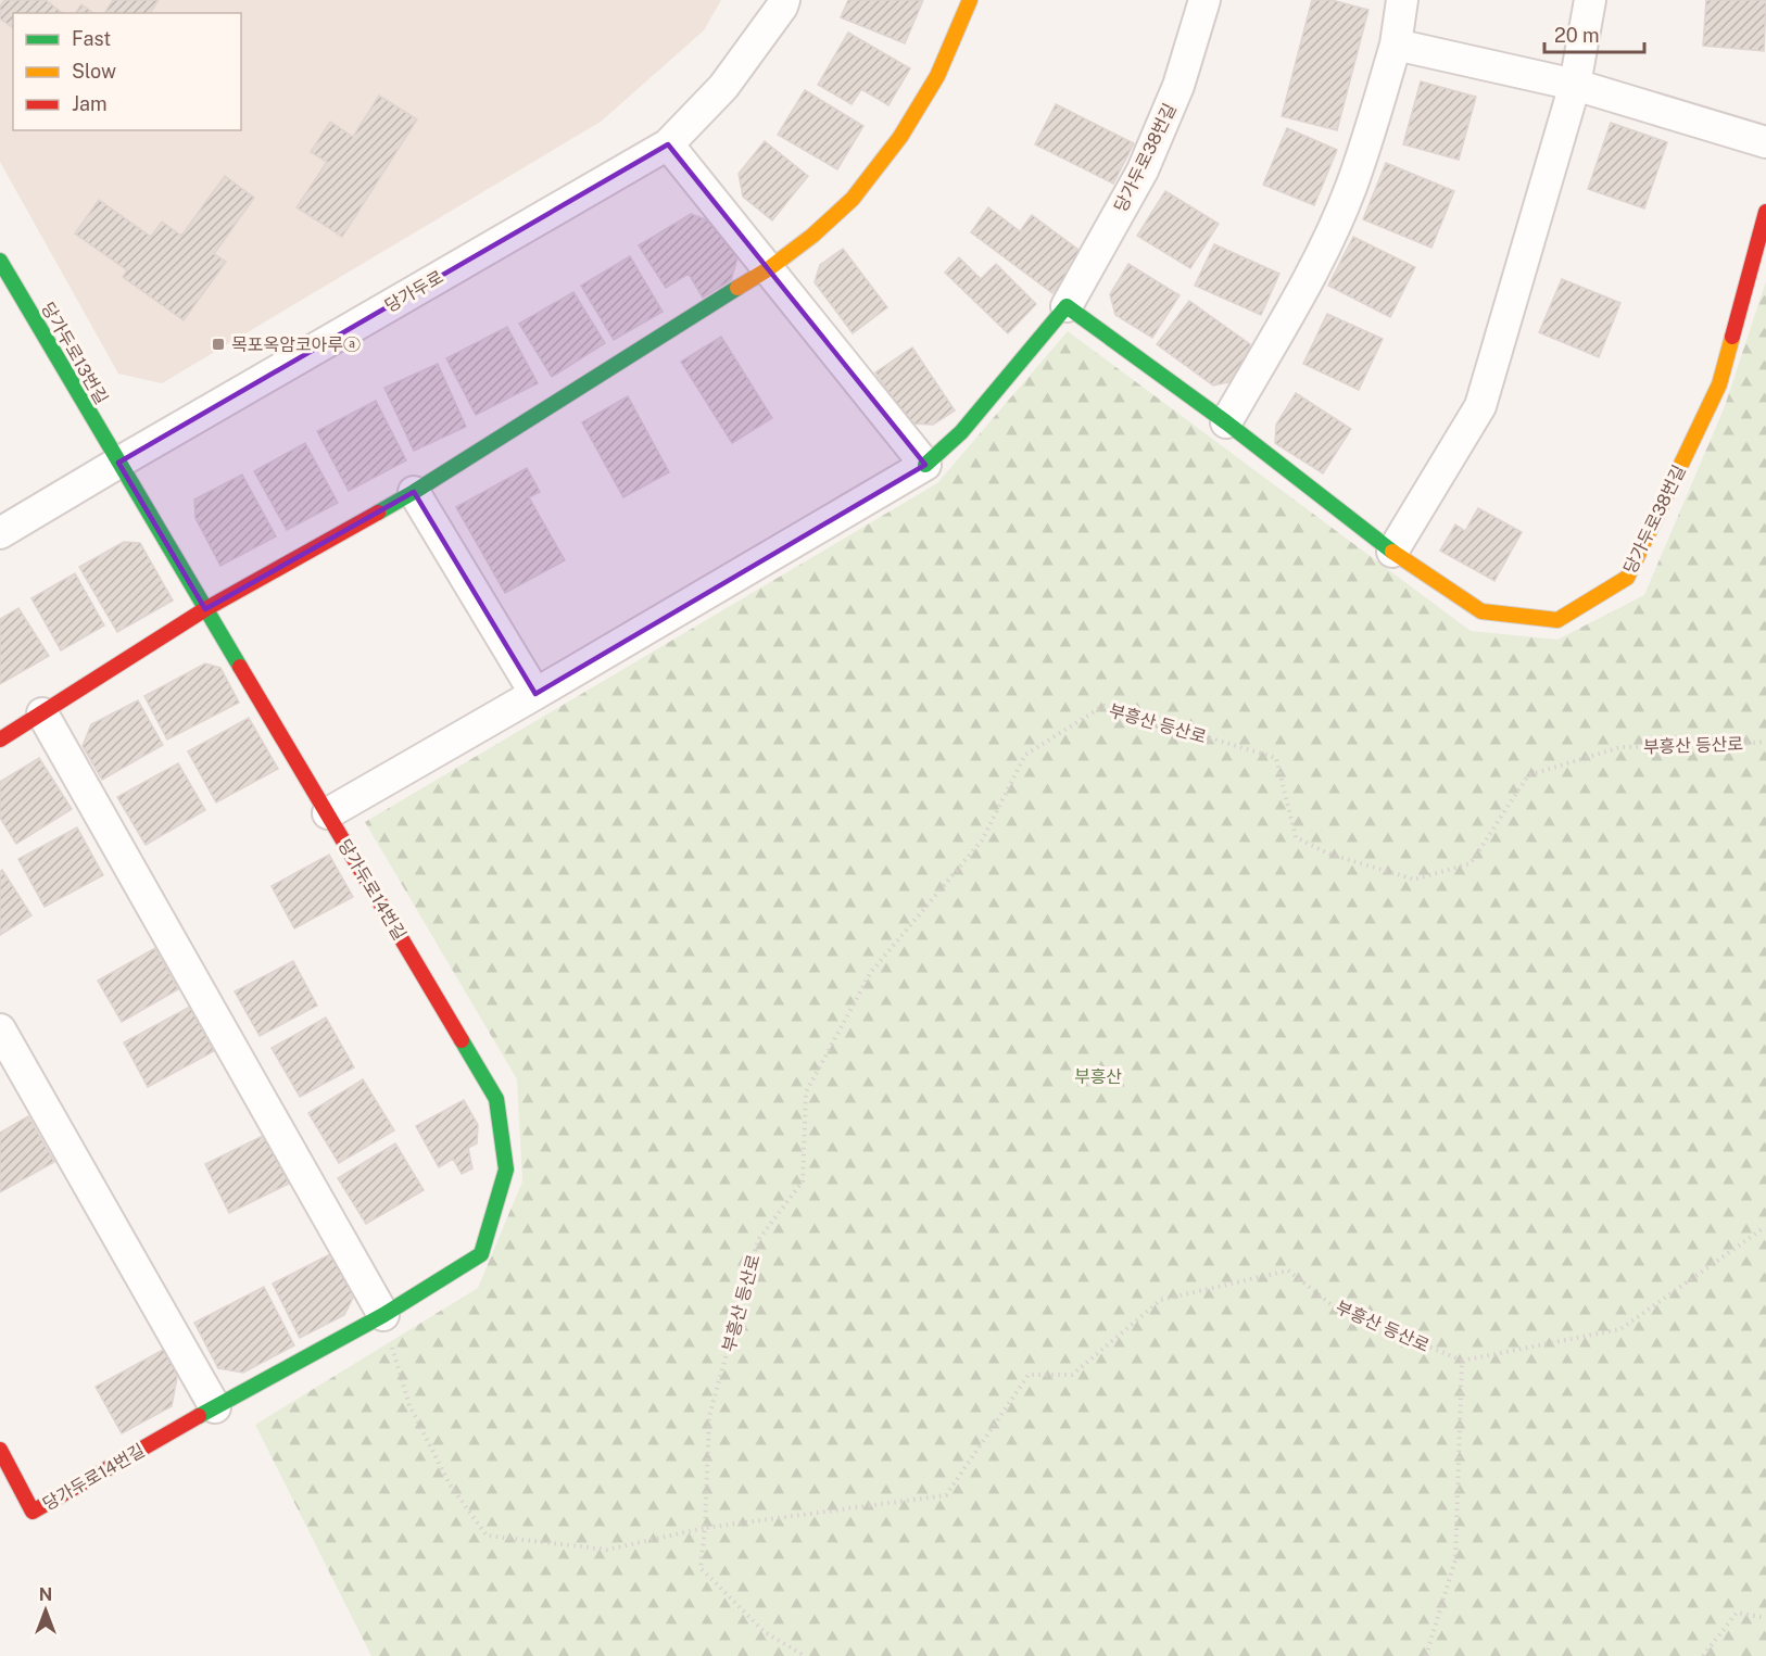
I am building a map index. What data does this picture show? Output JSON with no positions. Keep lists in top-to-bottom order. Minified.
{"streets":{"street":["당가두로38번길","당가두로","당가두로13번길","당가두로14번길"],"path":["부흥산 등산로"]},"crossings":[["당가두로","당가두로13번길"],["당가두로13번길","당가두로14번길"],["부흥산 등산로","당가두로14번길"]],"parks":["부흥산"],"places":{"transit":["목포옥암코아루ⓐ"]},"legend":["Fast","Slow","Jam"],"scale_bar":"20 m","north":"top"}
